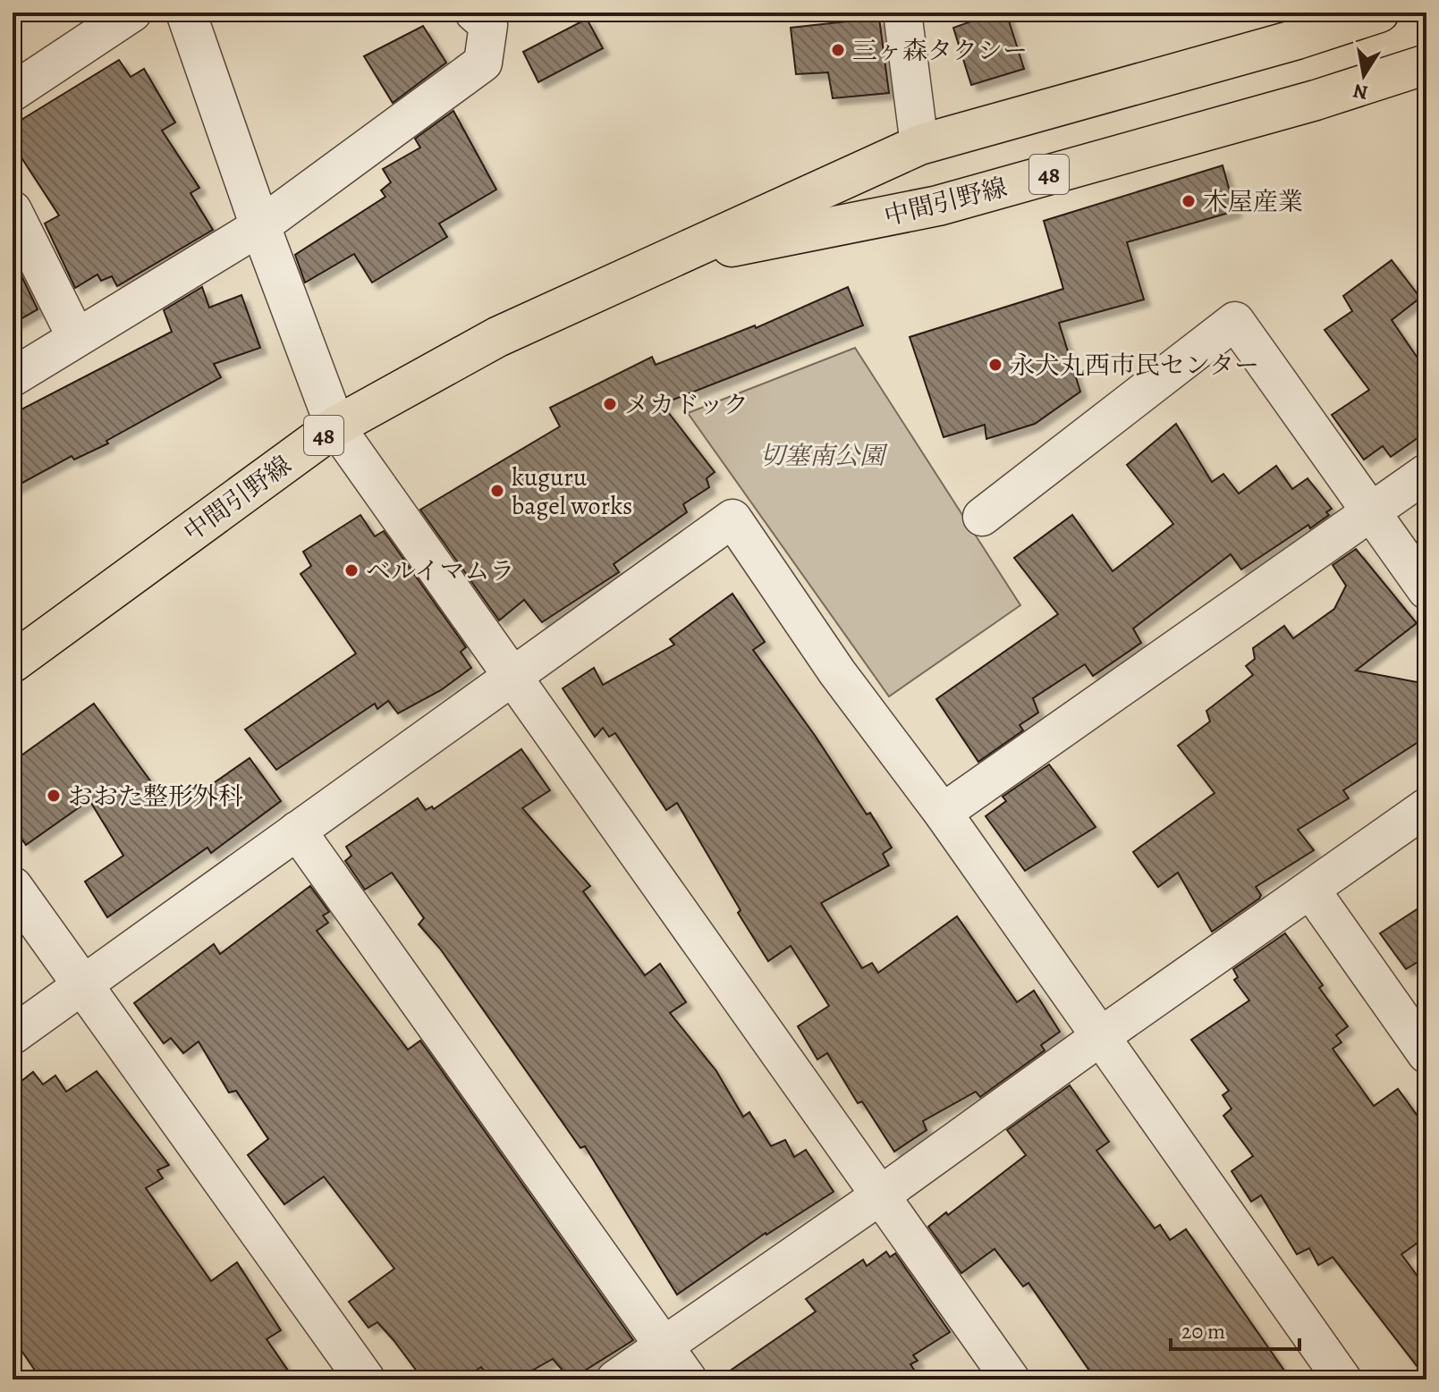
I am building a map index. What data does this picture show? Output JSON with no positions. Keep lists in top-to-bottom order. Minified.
{"streets":{"main road":["48","中間引野線"]},"parks":["切塞南公園"],"places":["三ヶ森タクシー","木屋産業","永犬丸西市民センター","メカドック","kuguru bagel works","ベルイマムラ","おおた整形外科"],"scale_bar":"20 m","north":"bottom"}
